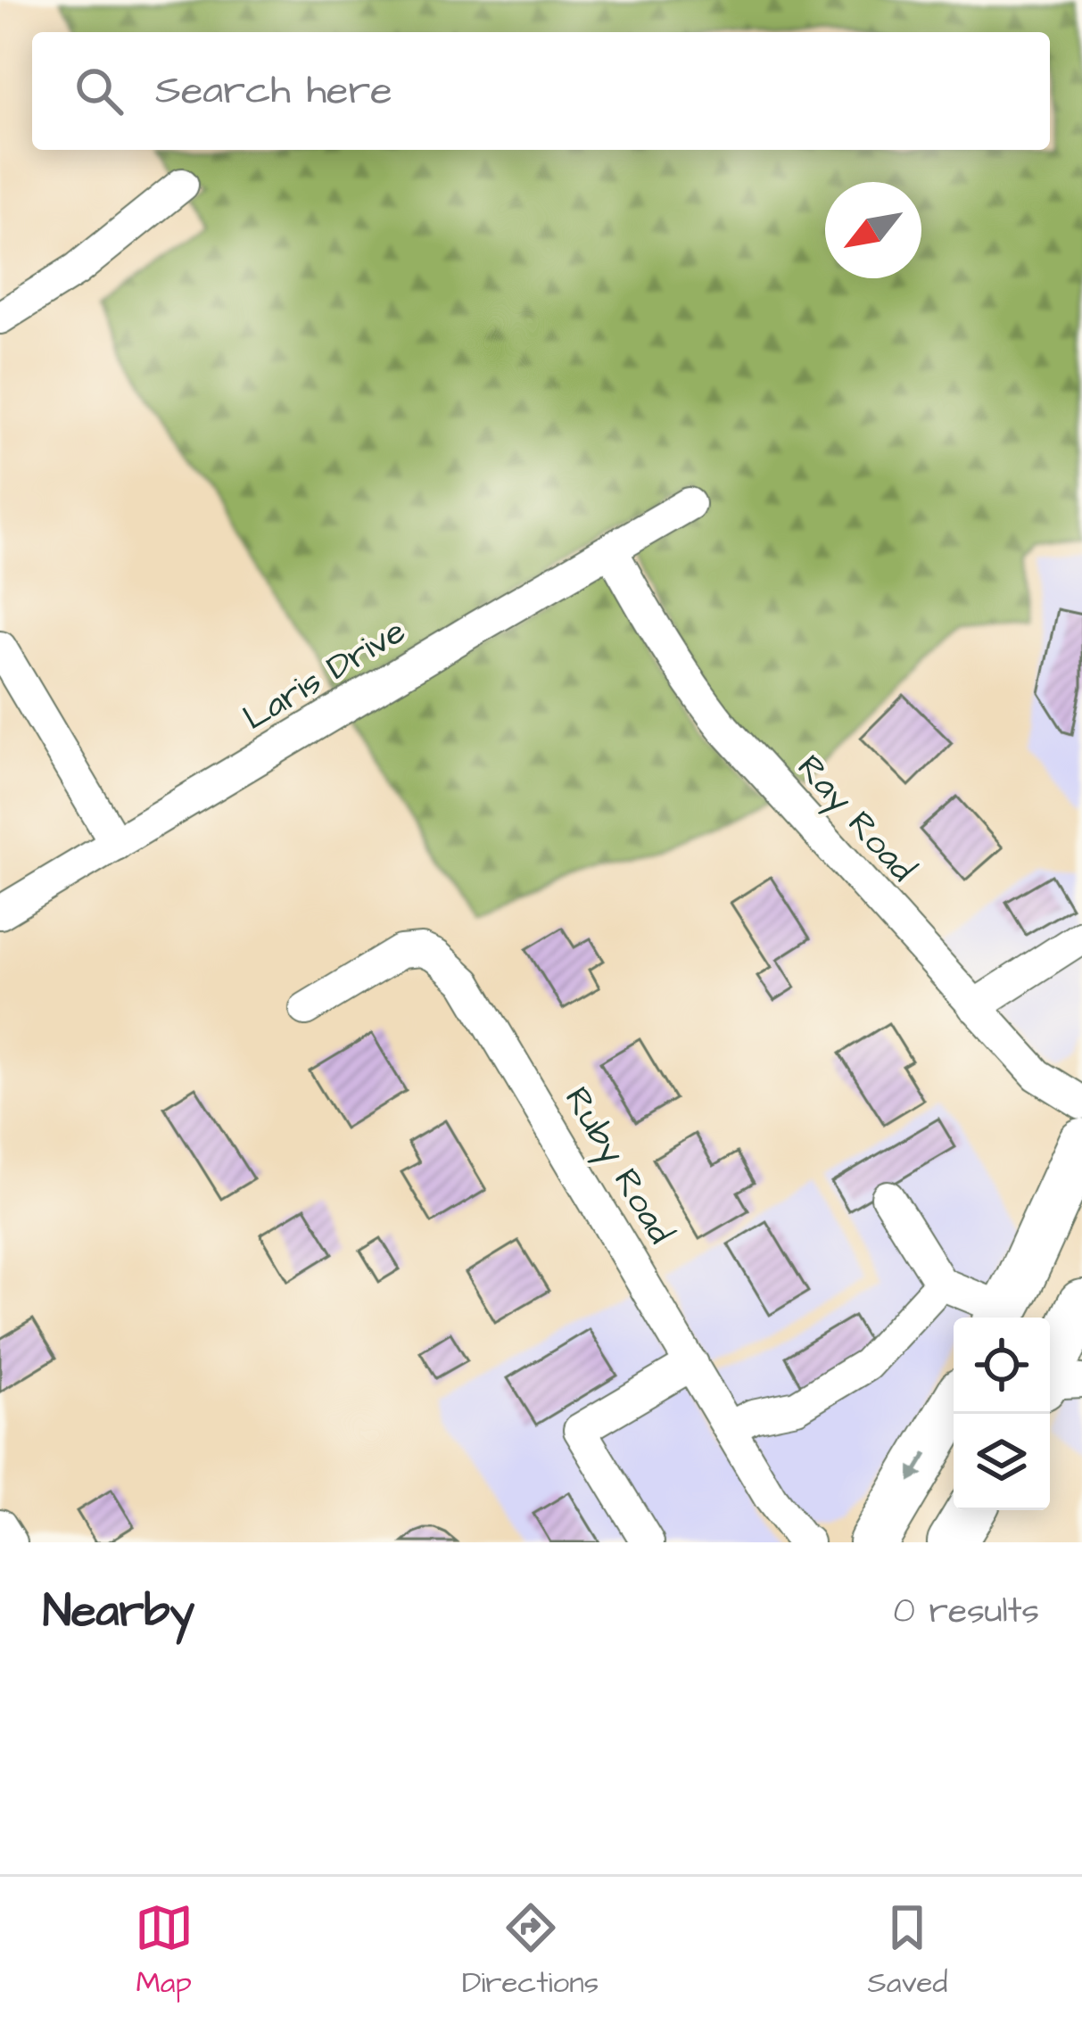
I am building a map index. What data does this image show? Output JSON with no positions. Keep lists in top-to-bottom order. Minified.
{"streets":{"street":["Laris Drive","Ray Road","Ruby Road"]},"crossings":[["Laris Drive","Ray Road"]],"north":"bottom left","page":{"search":"Search here","heading":["Nearby","0 results"],"nav":["Map","Directions","Saved"]}}
